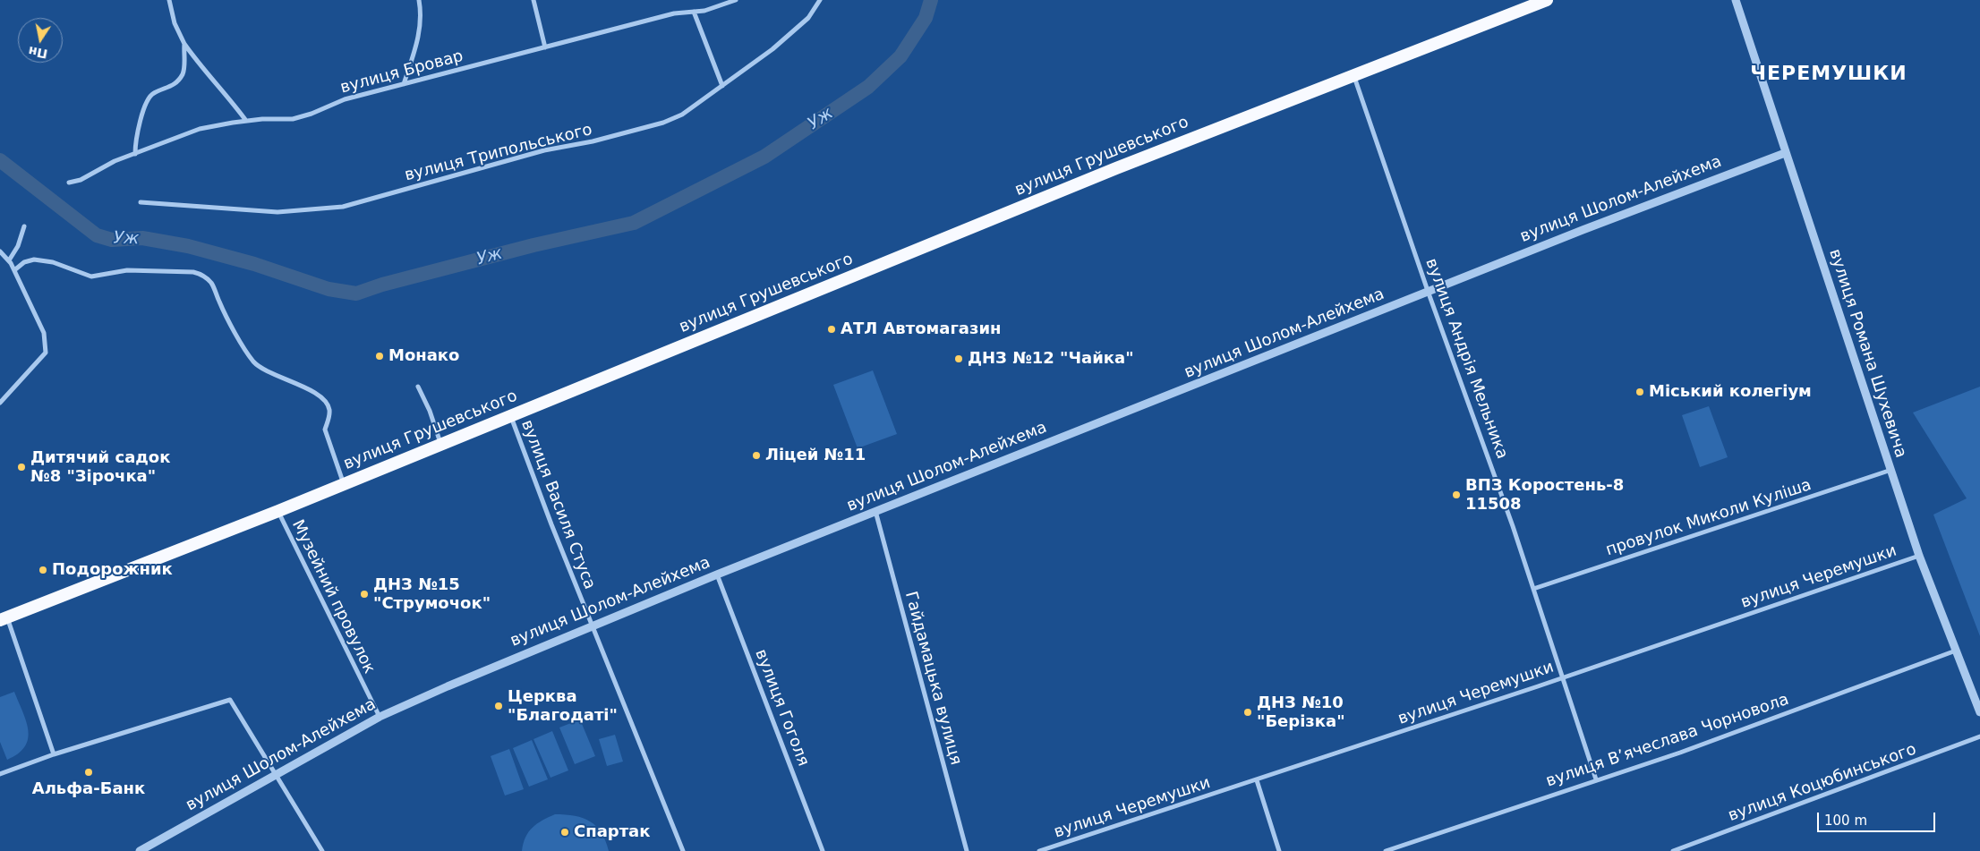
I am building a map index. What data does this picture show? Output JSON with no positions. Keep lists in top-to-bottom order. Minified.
{"streets":{"highway":["вулиця Грушевського"],"street":["вулиця Бровар","вулиця Трипольського","вулиця Шолом-Алейхема","вулиця Романа Шухевича","вулиця Андрія Мельника","вулиця Василя Стуса","провулок Миколи Куліша","вулиця Черемушки","Музейний провулок","Гайдамацька вулиця","вулиця Гоголя","вулиця Вʼячеслава Чорновола","вулиця Коцюбинського"]},"crossings":[["вулиця Грушевського","вулиця Андрія Мельника"],["вулиця Грушевського","вулиця Василя Стуса"],["вулиця Грушевського","Музейний провулок"],["вулиця Шолом-Алейхема","вулиця Романа Шухевича"],["вулиця Шолом-Алейхема","вулиця Андрія Мельника"],["вулиця Шолом-Алейхема","вулиця Василя Стуса"],["вулиця Шолом-Алейхема","Музейний провулок"],["вулиця Шолом-Алейхема","Гайдамацька вулиця"],["вулиця Шолом-Алейхема","вулиця Гоголя"],["вулиця Романа Шухевича","провулок Миколи Куліша"],["вулиця Романа Шухевича","вулиця Черемушки"],["вулиця Романа Шухевича","вулиця Вʼячеслава Чорновола"],["вулиця Андрія Мельника","провулок Миколи Куліша"],["вулиця Андрія Мельника","вулиця Черемушки"],["вулиця Андрія Мельника","вулиця Вʼячеслава Чорновола"]],"districts":["ЧЕРЕМУШКИ"],"water":["Уж"],"places":["АТЛ Автомагазин","Монако","ДНЗ №12 \"Чайка\"","Міський колегіум","Ліцей №11","Дитячий садок №8 \"Зірочка\"","ВПЗ Коростень-8 11508","Подорожник","ДНЗ №15 \"Струмочок\"","Церква \"Благодаті\"","ДНЗ №10 \"Берізка\"","Альфа-Банк","Спартак"],"scale_bar":"100 m","north":"bottom"}
